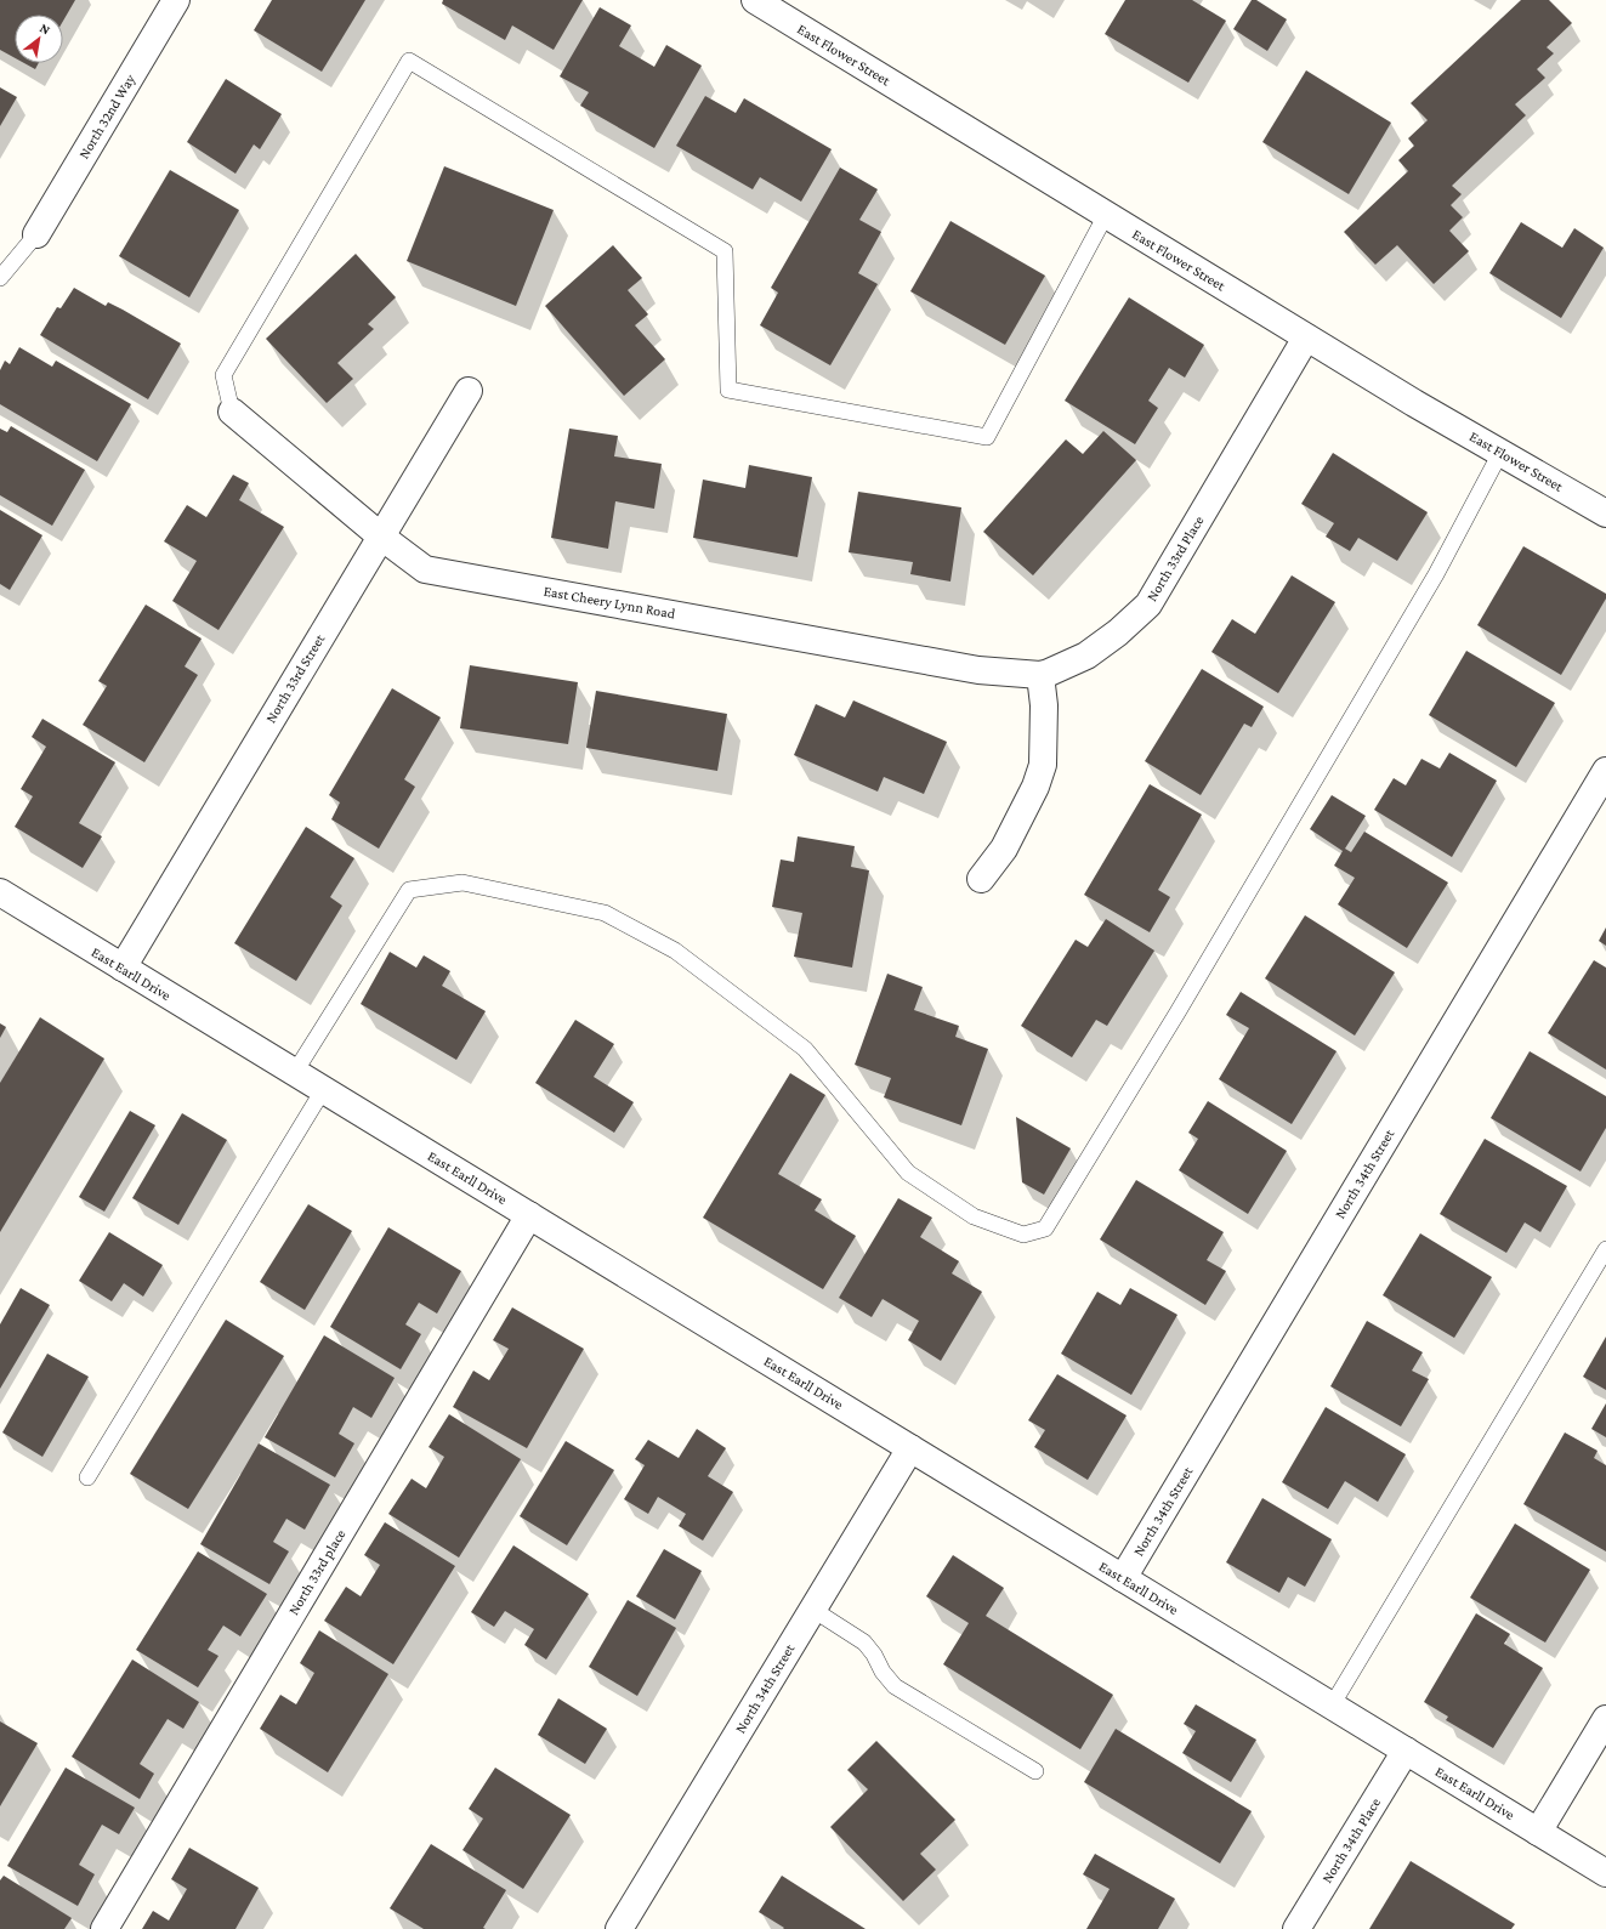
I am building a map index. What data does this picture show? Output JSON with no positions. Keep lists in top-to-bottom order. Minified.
{"streets":{"street":["East Flower Street","North 32nd Way","North 33rd Place","East Cheery Lynn Road","North 33rd Street","East Earll Drive","North 34th Street","North 33rd place","North 34th Place"]},"crossings":[["East Flower Street","North 33rd Place"],["North 33rd Place","East Cheery Lynn Road"],["East Cheery Lynn Road","North 33rd Street"],["North 33rd Street","East Earll Drive"],["East Earll Drive","North 34th Street"],["East Earll Drive","North 33rd place"],["East Earll Drive","North 34th Place"]],"north":"top right"}
